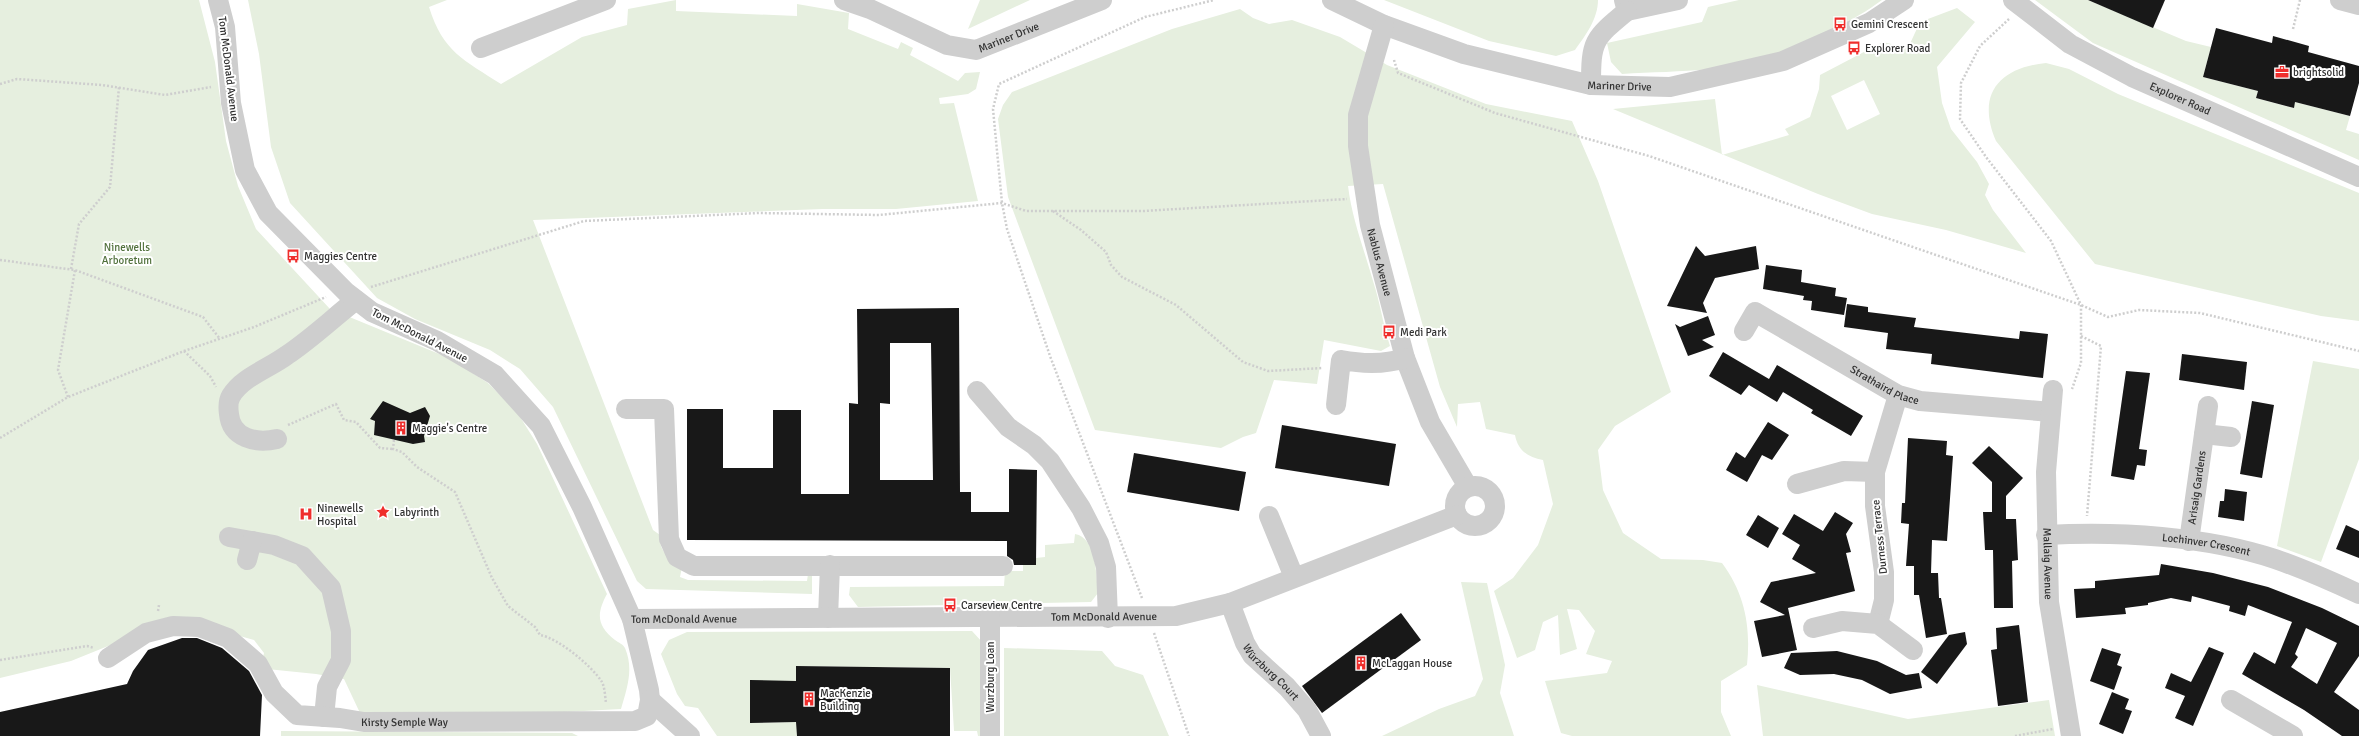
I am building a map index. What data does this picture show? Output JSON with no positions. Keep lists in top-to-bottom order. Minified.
{"streets":{"street":["Mariner Drive","Tom McDonald Avenue","Explorer Road","Nablus Avenue","Strathaird Place","Arisaig Gardens","Durness Terrace","Lochinver Crescent","Mallaig Avenue","Würzburg Court","Wurzburg Loan","Kirsty Semple Way"]},"crossings":[["Mariner Drive","Nablus Avenue"],["Tom McDonald Avenue","Nablus Avenue"],["Tom McDonald Avenue","Würzburg Court"],["Tom McDonald Avenue","Wurzburg Loan"],["Strathaird Place","Durness Terrace"],["Strathaird Place","Mallaig Avenue"],["Arisaig Gardens","Lochinver Crescent"],["Lochinver Crescent","Mallaig Avenue"]],"parks":["Ninewells Arboretum"],"places":{"bus stop":["Gemini Crescent","Explorer Road","Maggies Centre","Medi Park","Carseview Centre"],"office":["brightsolid"],"building":["Maggie's Centre","McLaggan House","MacKenzie Building"],"place":["Labyrinth"],"hospital":["Ninewells Hospital"]}}
